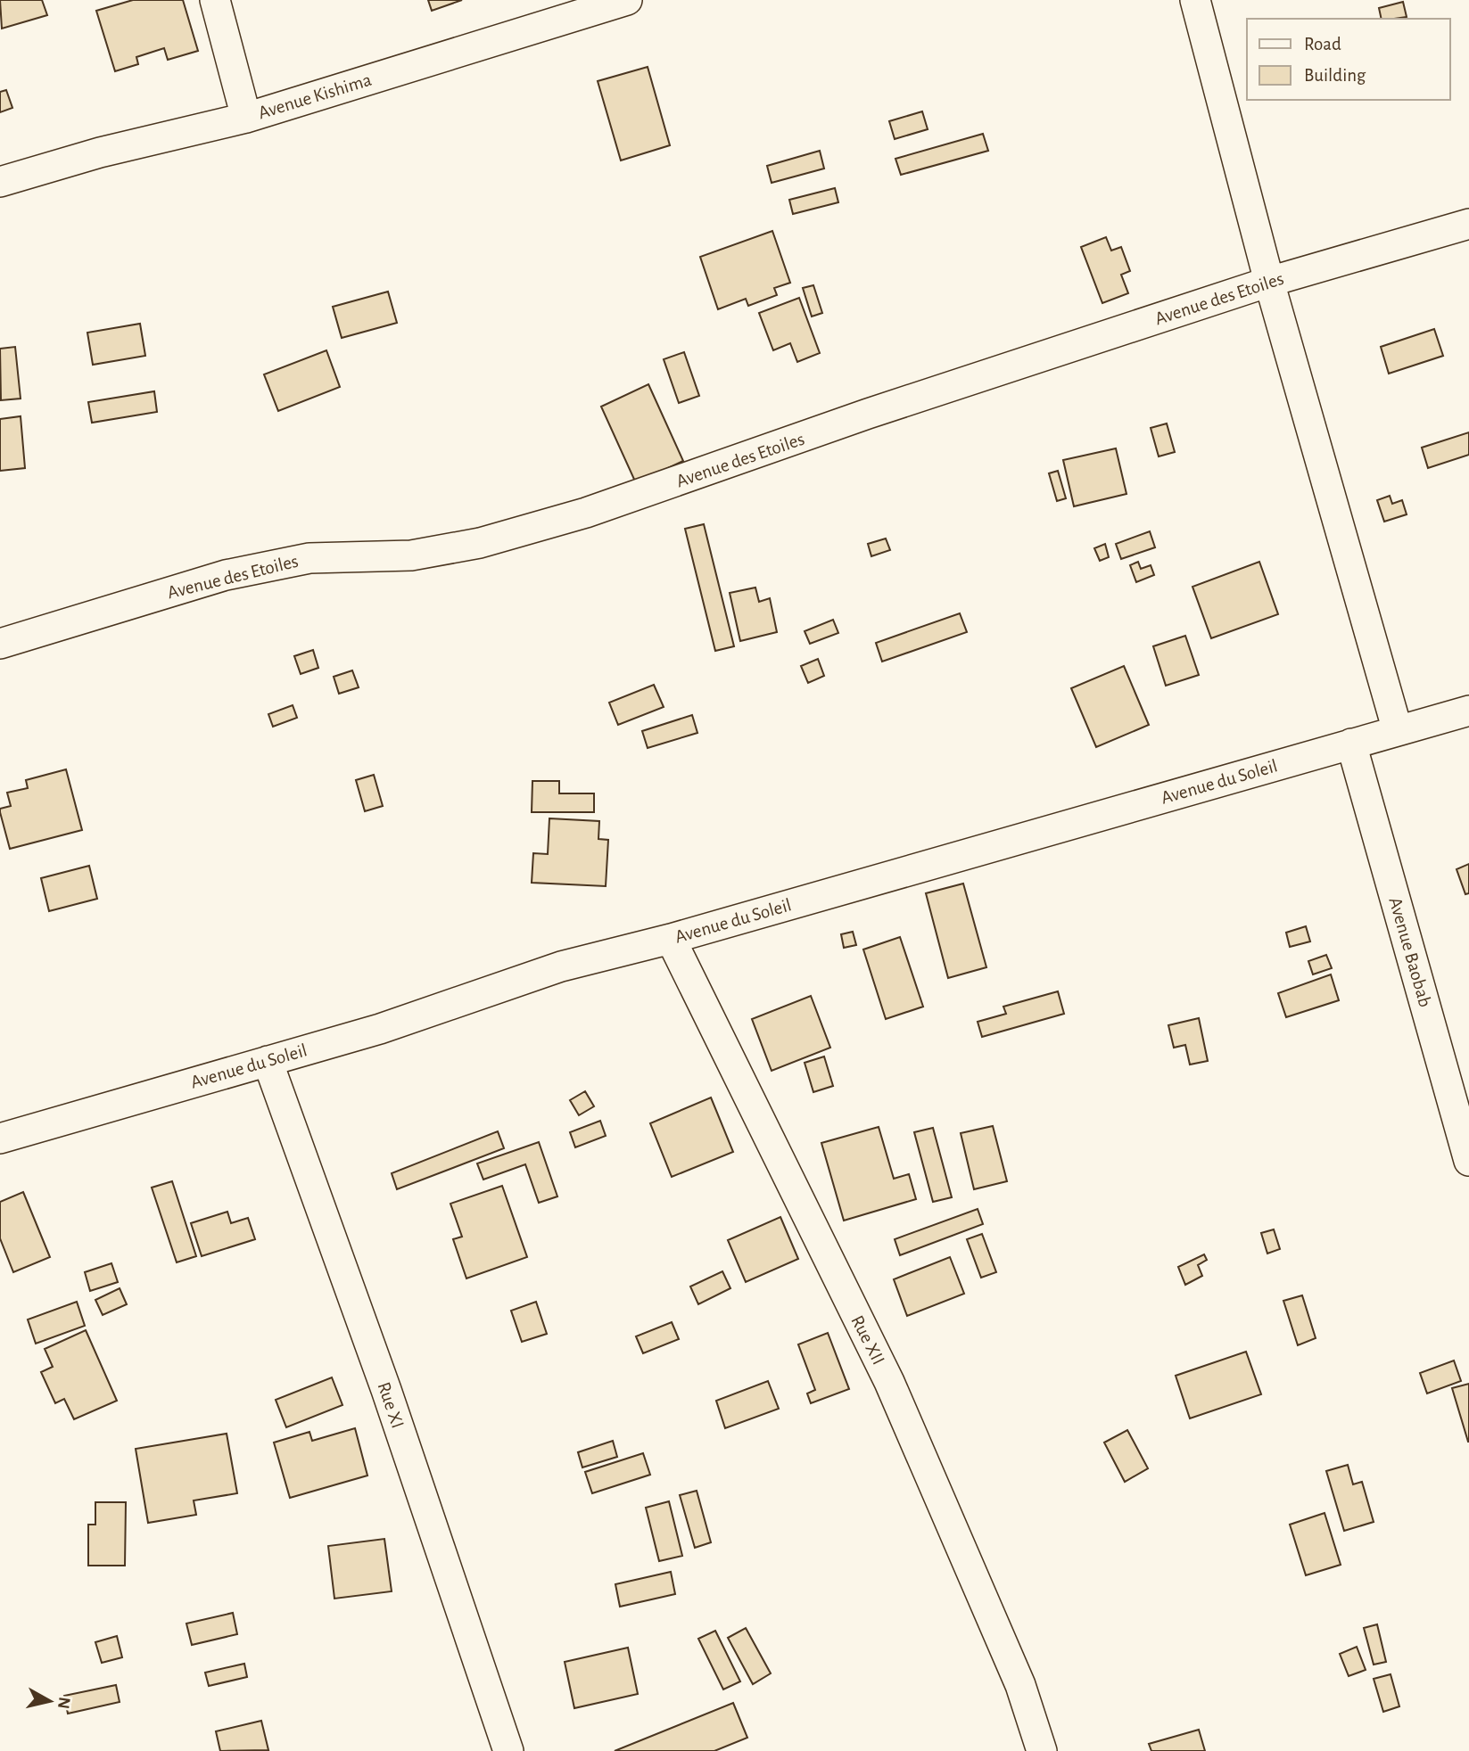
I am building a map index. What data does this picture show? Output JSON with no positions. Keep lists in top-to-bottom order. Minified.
{"streets":{"street":["Avenue Kishima","Avenue des Etoiles","Avenue du Soleil","Avenue Baobab","Rue XII","Rue XI"]},"crossings":[["Avenue du Soleil","Avenue Baobab"],["Avenue du Soleil","Rue XII"],["Avenue du Soleil","Rue XI"]],"legend":["Road","Building"],"north":"right"}
